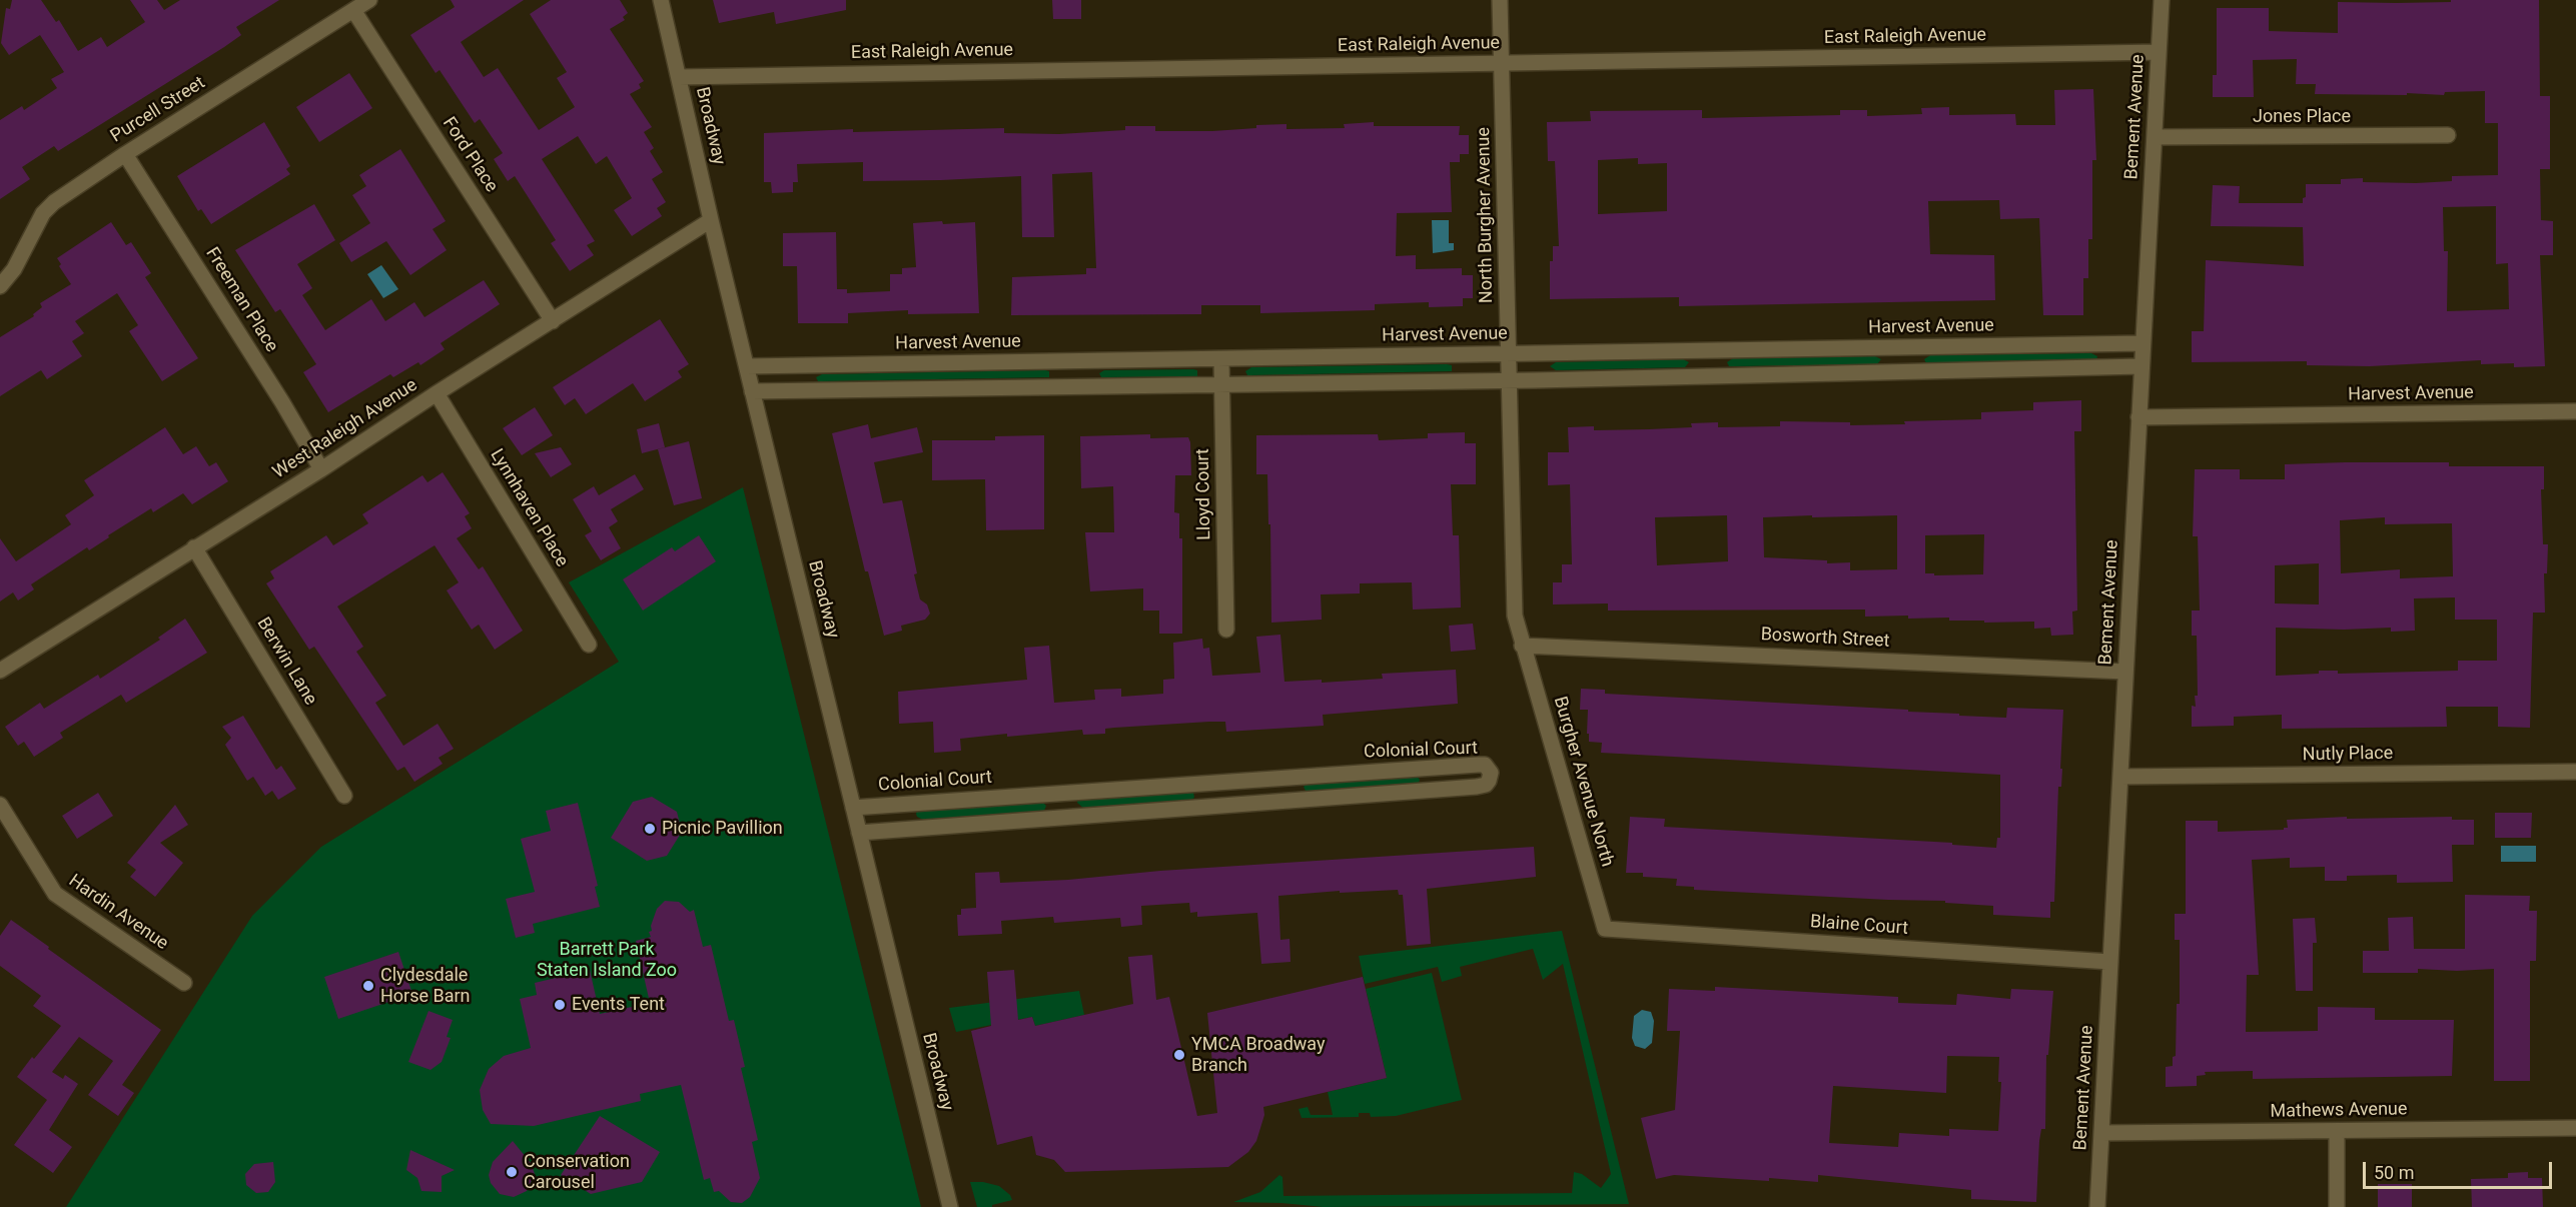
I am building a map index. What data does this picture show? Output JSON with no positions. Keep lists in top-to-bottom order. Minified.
{"streets":{"street":["East Raleigh Avenue","Purcell Street","Bement Avenue","Jones Place","Broadway","Ford Place","North Burgher Avenue","Freeman Place","Harvest Avenue","West Raleigh Avenue","Lloyd Court","Lynnhaven Place","Bosworth Street","Berwin Lane","Colonial Court","Nutly Place","Burgher Avenue North","Hardin Avenue","Blaine Court","Mathews Avenue"]},"crossings":[["East Raleigh Avenue","Bement Avenue"],["East Raleigh Avenue","Broadway"],["East Raleigh Avenue","North Burgher Avenue"],["Purcell Street","Ford Place"],["Purcell Street","Freeman Place"],["Bement Avenue","Jones Place"],["Bement Avenue","Harvest Avenue"],["Bement Avenue","Bosworth Street"],["Bement Avenue","Nutly Place"],["Bement Avenue","Blaine Court"],["Bement Avenue","Mathews Avenue"],["Broadway","Harvest Avenue"],["Broadway","West Raleigh Avenue"],["Broadway","Colonial Court"],["Ford Place","West Raleigh Avenue"],["North Burgher Avenue","Harvest Avenue"],["North Burgher Avenue","Bosworth Street"],["North Burgher Avenue","Burgher Avenue North"],["Freeman Place","West Raleigh Avenue"],["Harvest Avenue","Lloyd Court"],["West Raleigh Avenue","Lynnhaven Place"],["West Raleigh Avenue","Berwin Lane"],["Bosworth Street","Burgher Avenue North"],["Burgher Avenue North","Blaine Court"]],"parks":["Barrett Park Staten Island Zoo"],"places":["Picnic Pavillion","Clydesdale Horse Barn","Events Tent","YMCA Broadway Branch","Conservation Carousel"],"scale_bar":"50 m"}
